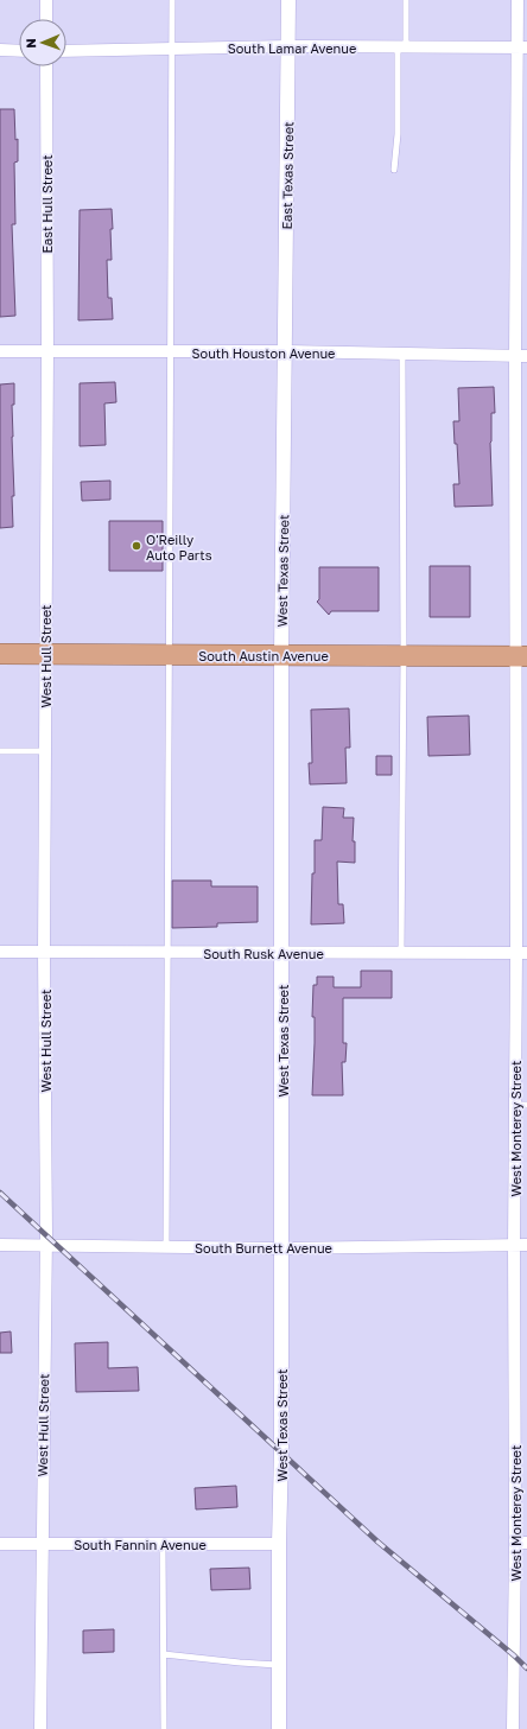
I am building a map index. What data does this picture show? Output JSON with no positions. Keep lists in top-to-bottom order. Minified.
{"streets":{"highway":["South Austin Avenue"],"street":["South Lamar Avenue","East Texas Street","East Hull Street","South Houston Avenue","West Texas Street","West Hull Street","South Rusk Avenue","West Monterey Street","South Burnett Avenue","South Fannin Avenue"]},"crossings":[["South Lamar Avenue","East Texas Street"],["South Lamar Avenue","West Monterey Street"],["East Texas Street","South Houston Avenue"],["East Texas Street","West Texas Street"],["East Hull Street","South Houston Avenue"],["East Hull Street","West Hull Street"],["South Houston Avenue","West Texas Street"],["South Houston Avenue","West Hull Street"],["South Houston Avenue","West Monterey Street"],["West Texas Street","South Austin Avenue"],["West Texas Street","South Rusk Avenue"],["West Texas Street","South Burnett Avenue"],["West Texas Street","South Fannin Avenue"],["South Austin Avenue","West Hull Street"],["South Austin Avenue","West Monterey Street"],["West Hull Street","South Rusk Avenue"],["West Hull Street","South Burnett Avenue"],["West Hull Street","South Fannin Avenue"],["South Rusk Avenue","West Monterey Street"],["West Monterey Street","South Burnett Avenue"]],"places":["O'Reilly Auto Parts"],"north":"left"}
